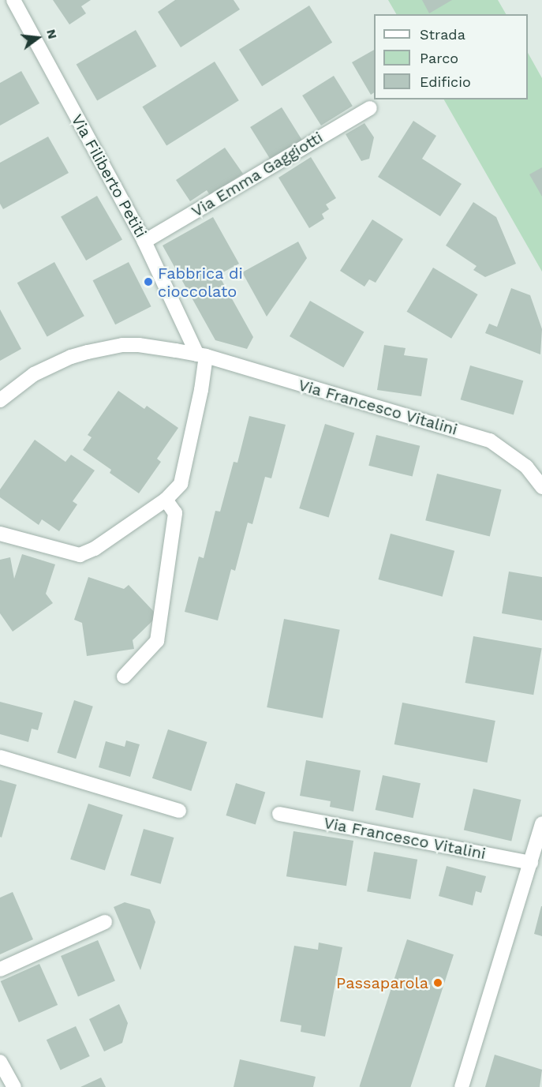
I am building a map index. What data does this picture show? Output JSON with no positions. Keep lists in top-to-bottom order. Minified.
{"streets":{"street":["Via Emma Gaggiotti","Via Filiberto Petiti","Via Francesco Vitalini"]},"crossings":[["Via Emma Gaggiotti","Via Filiberto Petiti"],["Via Filiberto Petiti","Via Francesco Vitalini"]],"places":["Fabbrica di cioccolato","Passaparola"],"legend":["Strada","Parco","Edificio"],"north":"right"}
